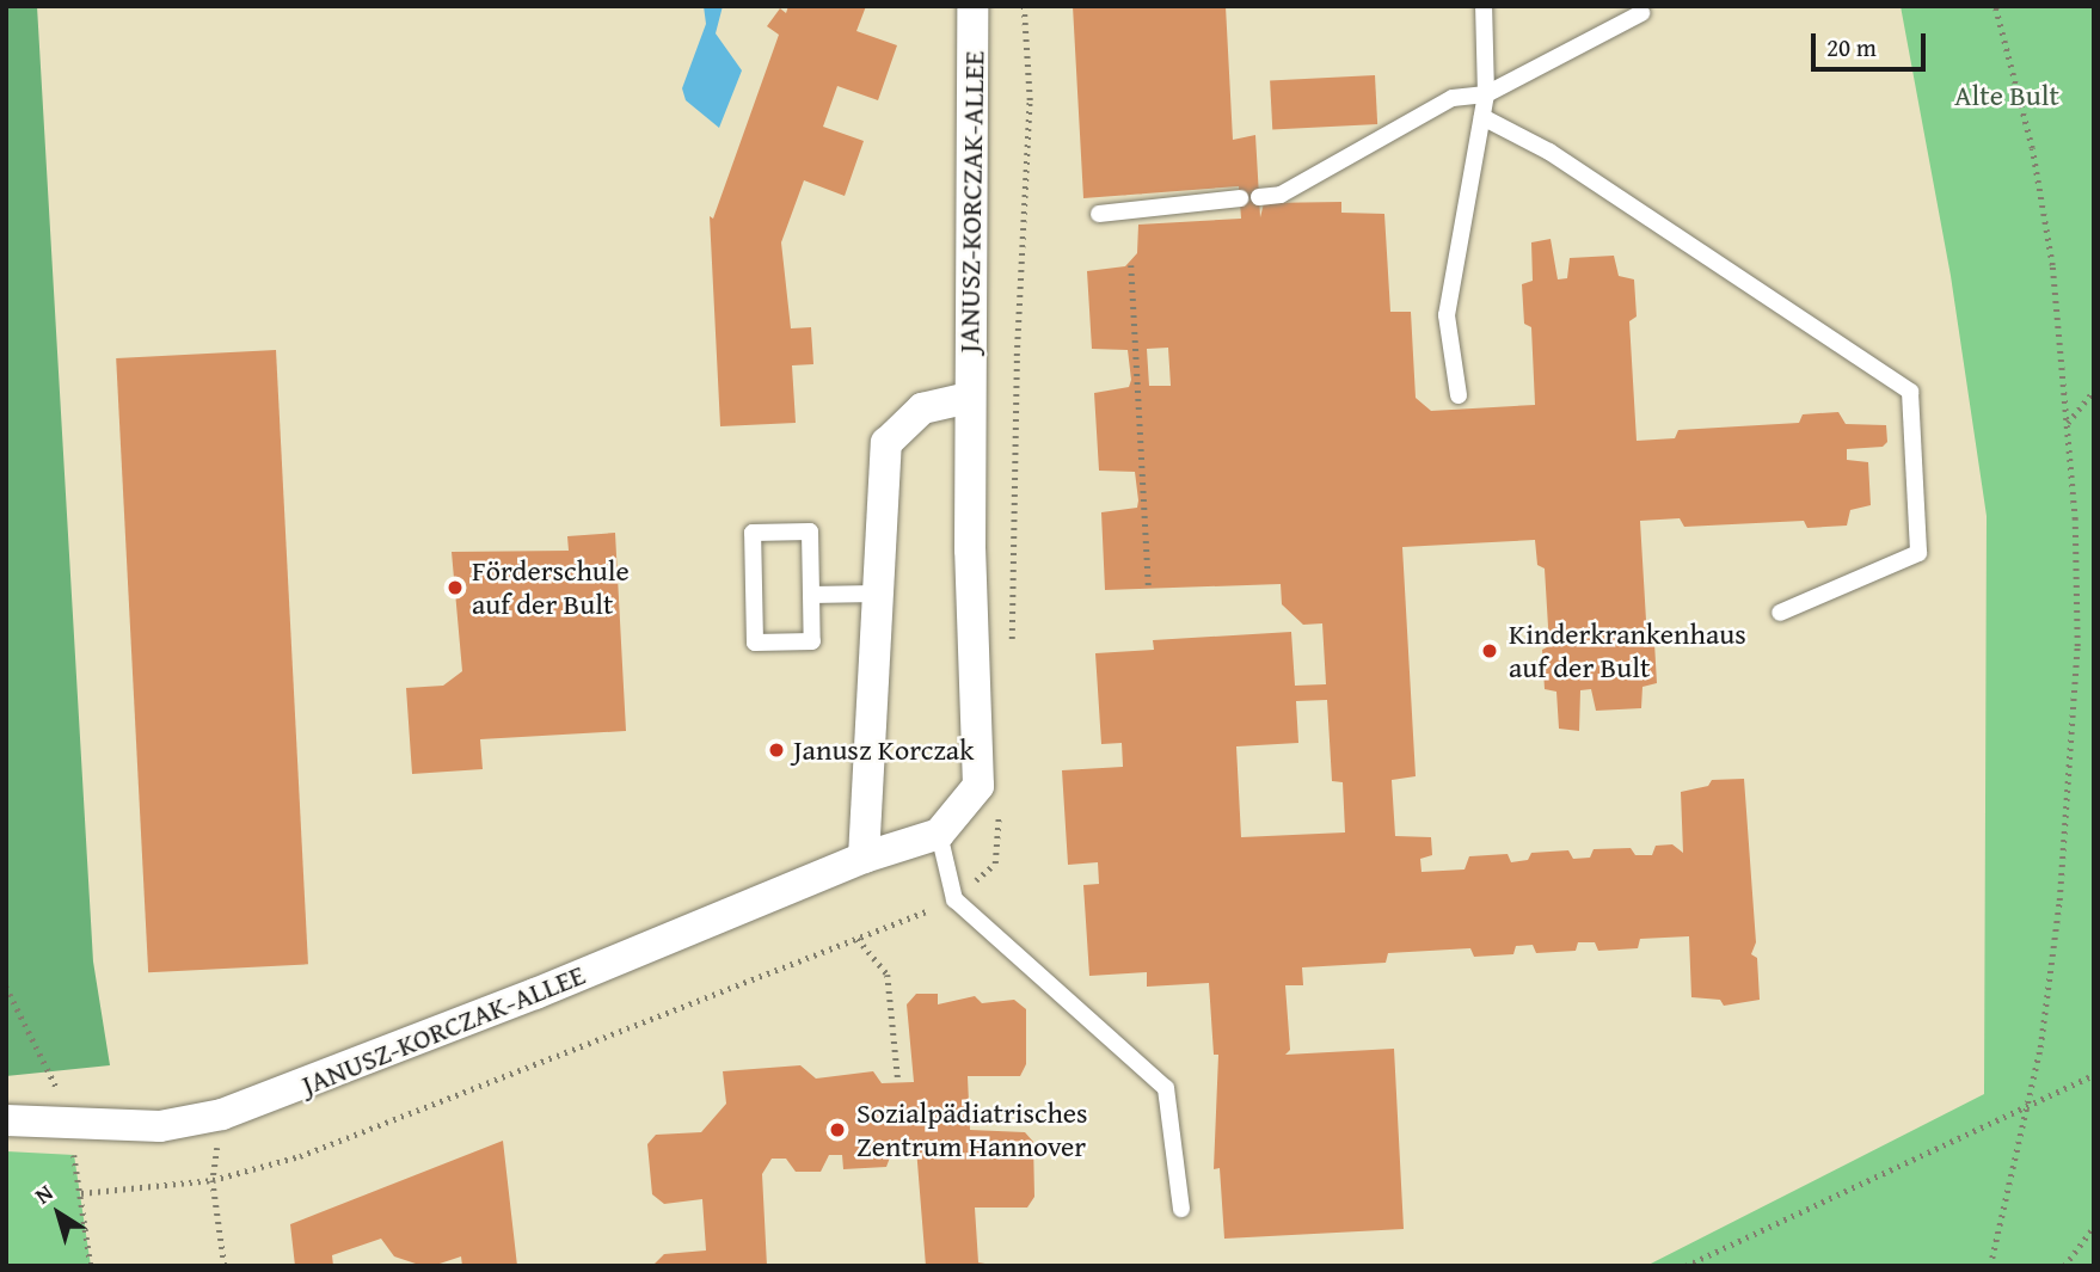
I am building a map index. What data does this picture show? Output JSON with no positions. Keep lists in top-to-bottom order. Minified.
{"streets":{"street":["JANUSZ-KORCZAK-ALLEE"]},"parks":["Alte Bult"],"places":["Förderschule auf der Bult","Kinderkrankenhaus auf der Bult","Janusz Korczak","Sozialpädiatrisches Zentrum Hannover"],"scale_bar":"20 m","north":"top left"}
